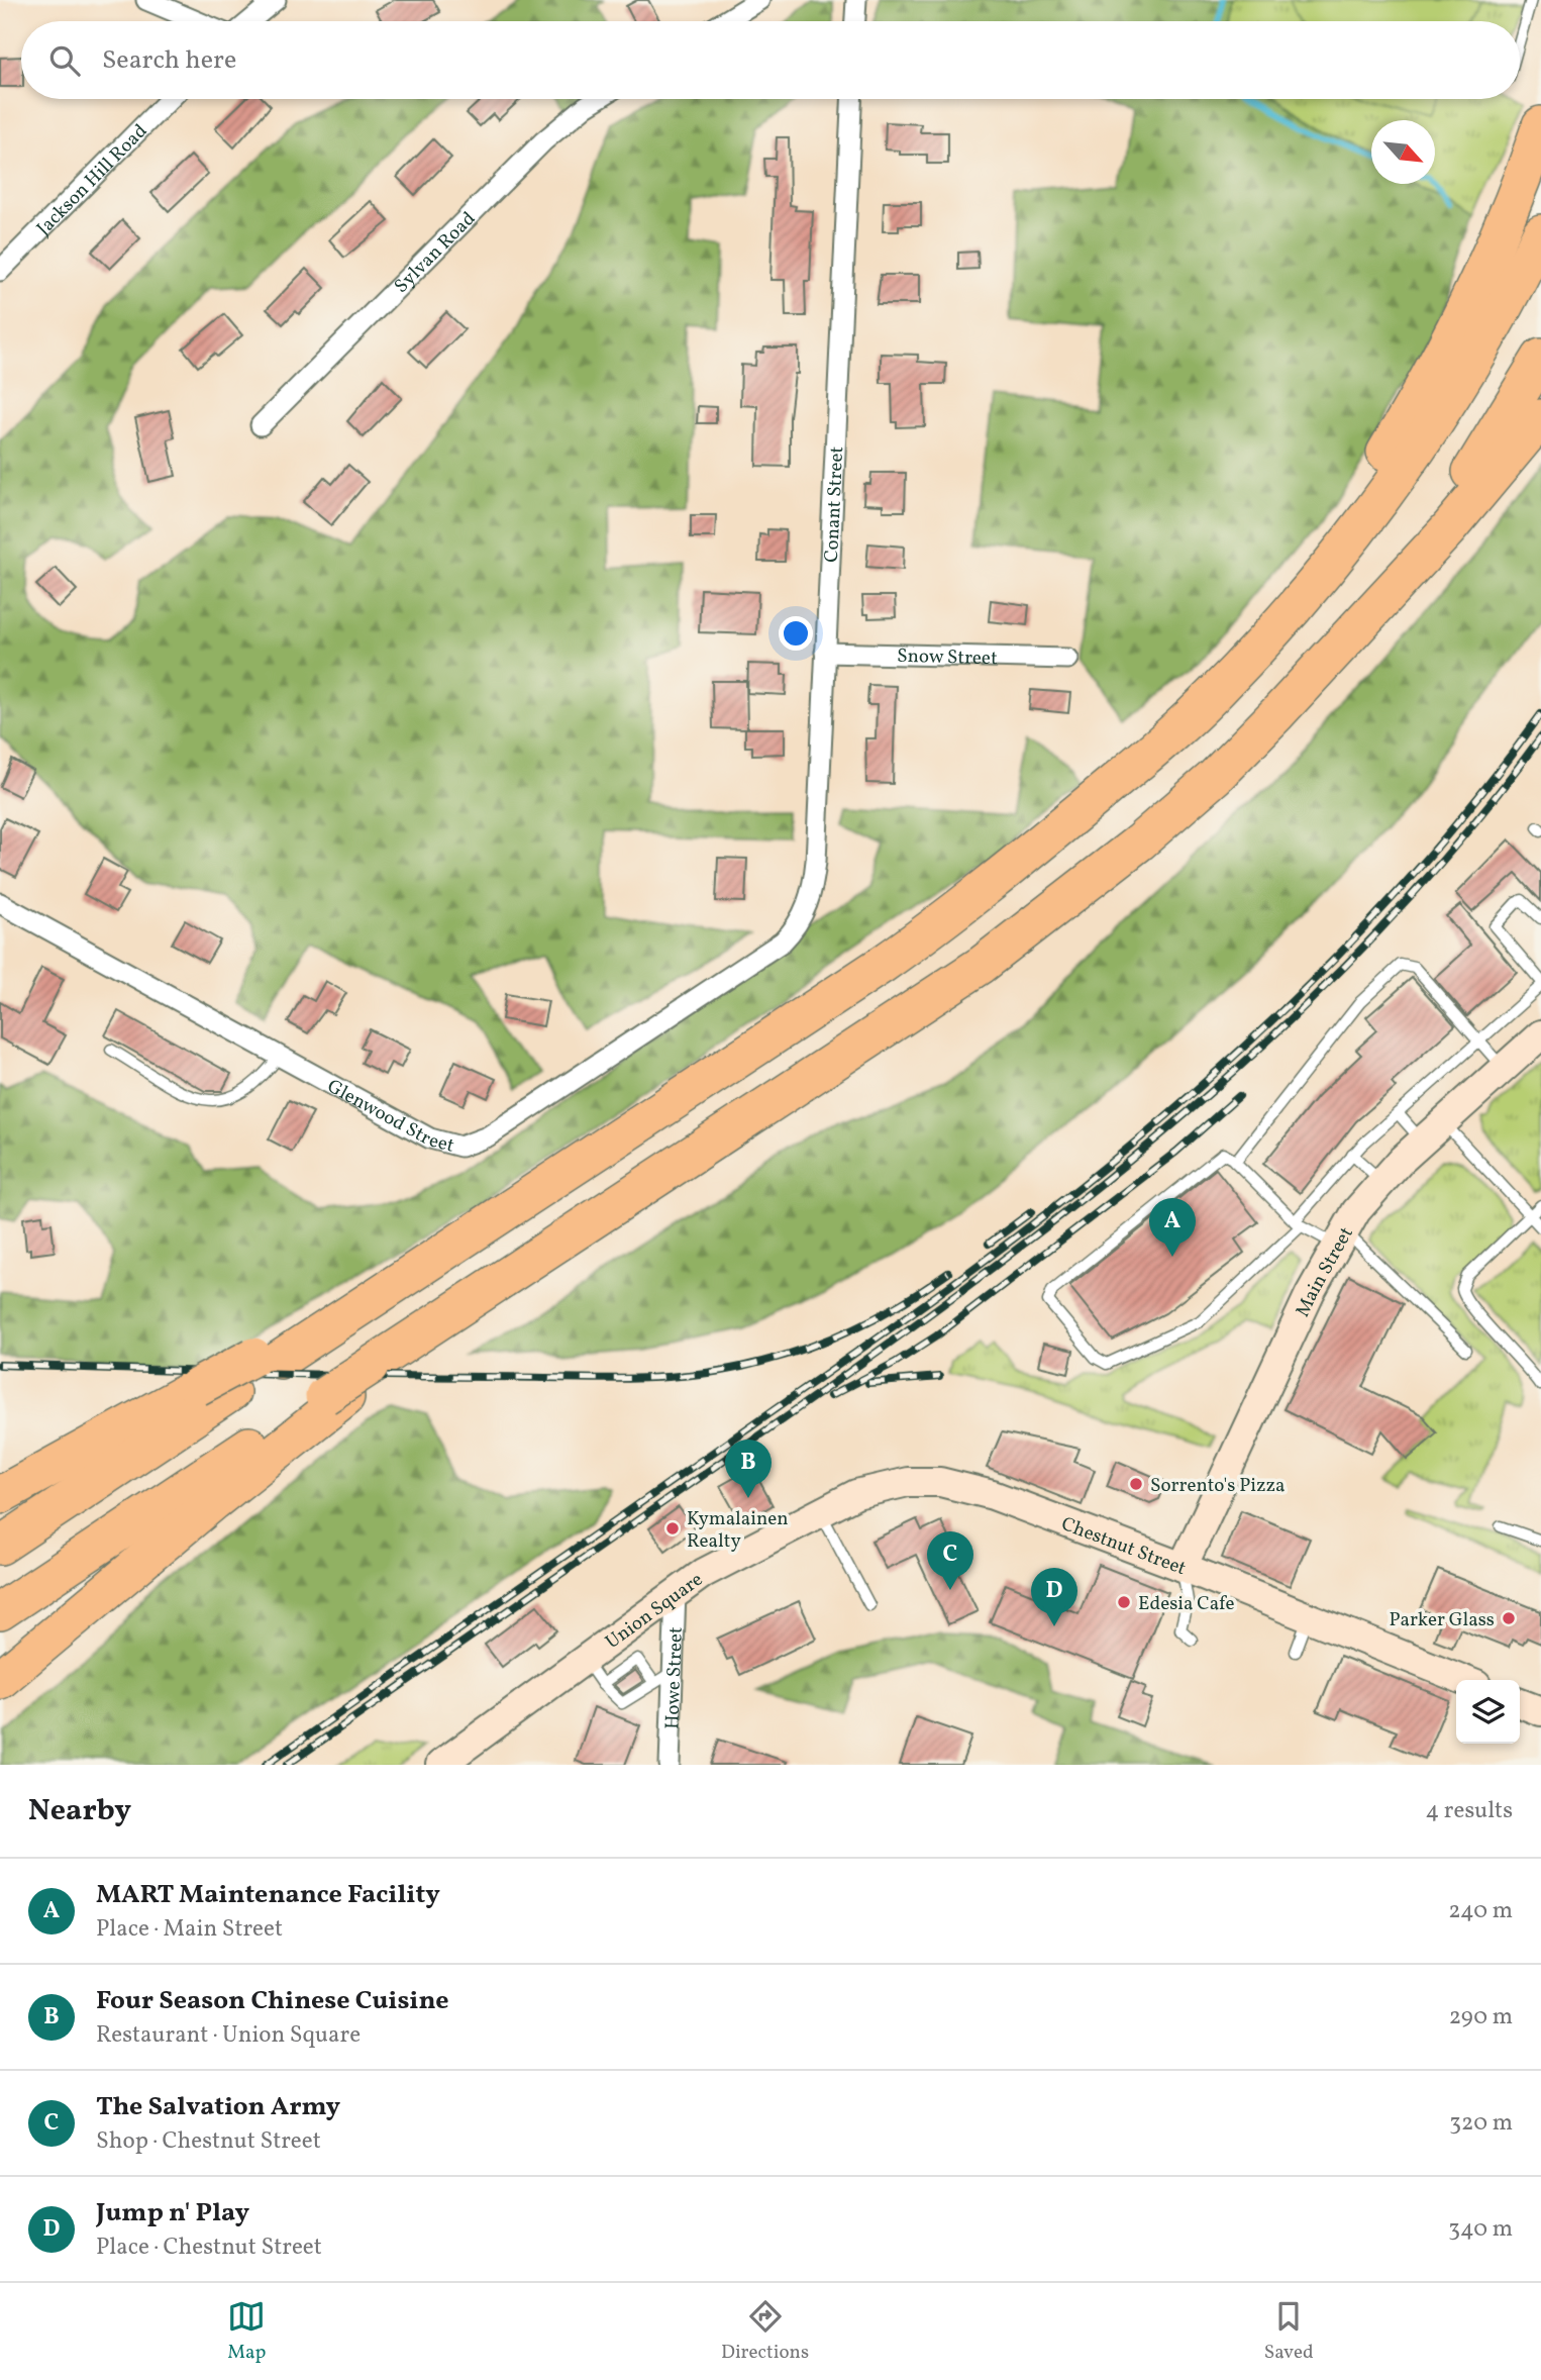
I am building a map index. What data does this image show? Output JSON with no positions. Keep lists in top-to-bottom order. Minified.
{"streets":{"main road":["Main Street","Chestnut Street","Union Square"],"street":["Jackson Hill Road","Sylvan Road","Conant Street","Snow Street","Glenwood Street","Howe Street"]},"crossings":[["Conant Street","Snow Street"],["Conant Street","Glenwood Street"],["Main Street","Chestnut Street"],["Chestnut Street","Union Square"],["Union Square","Howe Street"]],"places":["Sorrento's Pizza","Kymalainen Realty","Edesia Cafe","Parker Glass"],"north":"bottom right","page":{"search":"Search here","pins":["A","B","C","D"],"heading":["Nearby","4 results"],"list":[{"mark":"A","name":"MART Maintenance Facility","note":"Place · Main Street","value":"240 m"},{"mark":"B","name":"Four Season Chinese Cuisine","note":"Restaurant · Union Square","value":"290 m"},{"mark":"C","name":"The Salvation Army","note":"Shop · Chestnut Street","value":"320 m"},{"mark":"D","name":"Jump n' Play","note":"Place · Chestnut Street","value":"340 m"}],"nav":["Map","Directions","Saved"]}}
